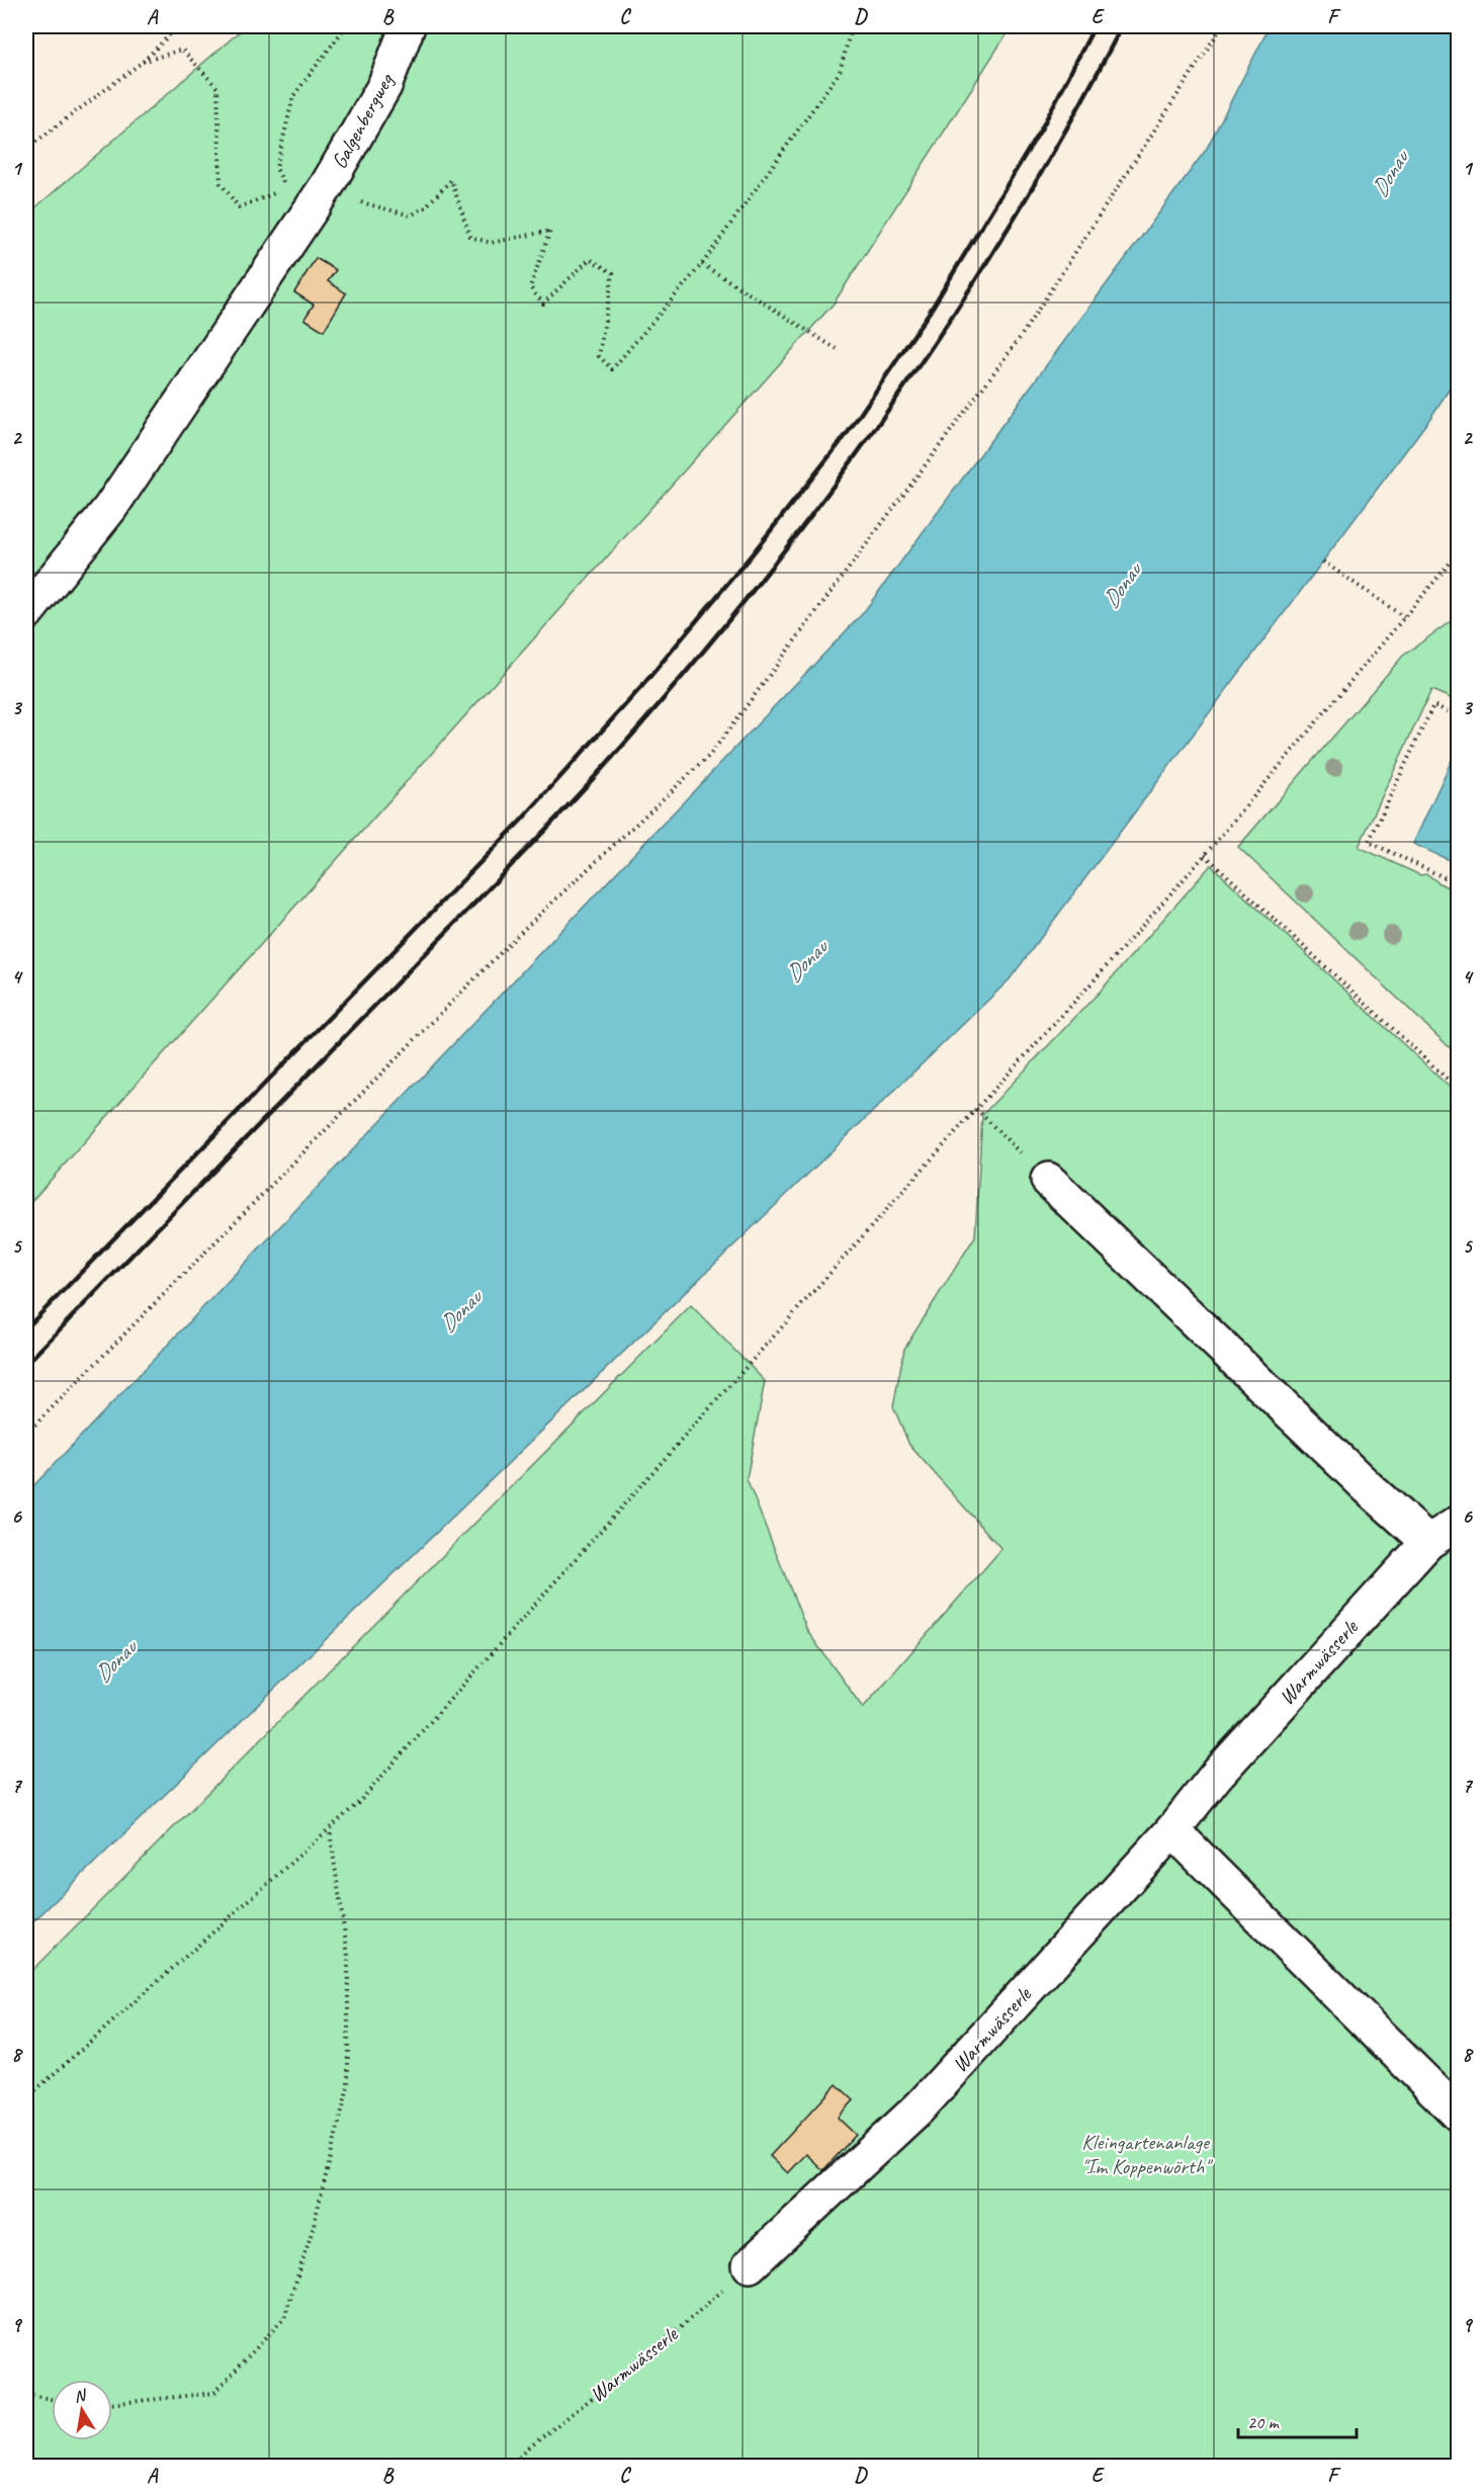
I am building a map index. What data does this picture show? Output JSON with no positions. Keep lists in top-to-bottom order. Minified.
{"streets":{"lane":["Galgenbergweg","Warmwässerle"]},"water":["Donau"],"parks":["Kleingartenanlage \"Im Koppenwörth\""],"scale_bar":"20 m","north":"top","grid":{"columns":["A","B","C","D","E","F"],"rows":["1","2","3","4","5","6","7","8","9"]}}
